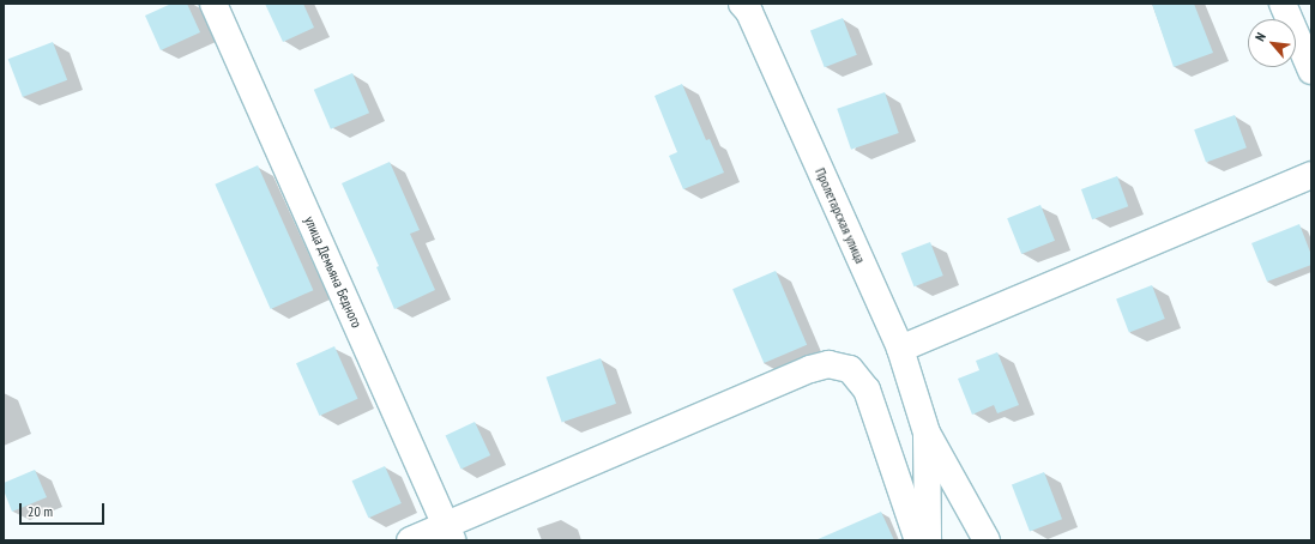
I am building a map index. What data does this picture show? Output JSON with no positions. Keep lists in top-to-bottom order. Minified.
{"streets":{"street":["Пролетарская улица","улица Демьяна Бедного"]},"scale_bar":"20 m","north":"top left"}
